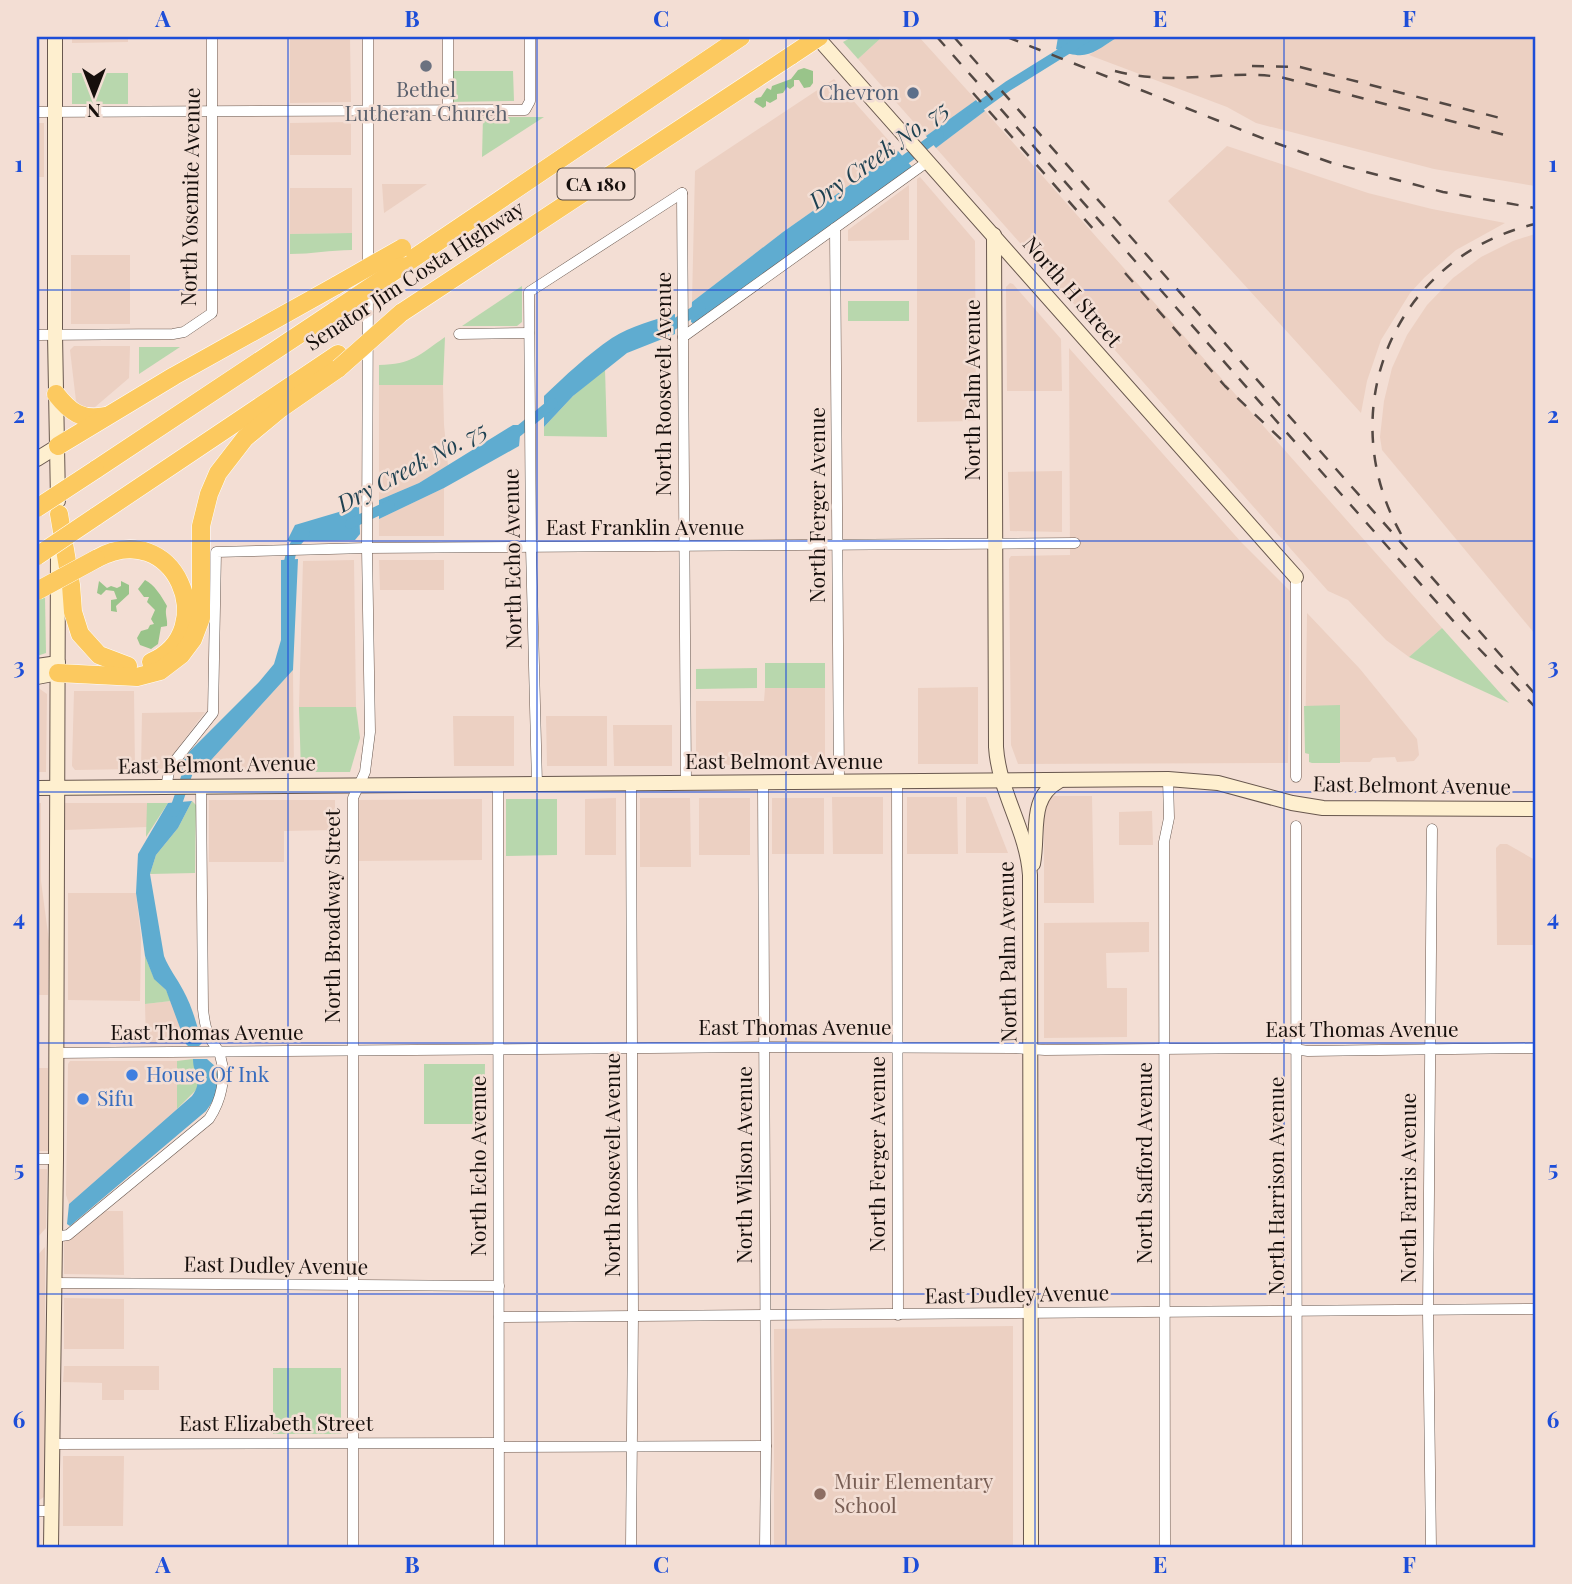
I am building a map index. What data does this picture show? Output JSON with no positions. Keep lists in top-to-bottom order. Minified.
{"streets":{"highway":["CA 180","Senator Jim Costa Highway"],"main road":["North H Street","North Palm Avenue","East Belmont Avenue"],"street":["North Yosemite Avenue","North Roosevelt Avenue","North Ferger Avenue","East Franklin Avenue","North Echo Avenue","North Broadway Street","East Thomas Avenue","North Safford Avenue","North Wilson Avenue","North Harrison Avenue","North Farris Avenue","East Dudley Avenue","East Elizabeth Street"]},"crossings":[["Senator Jim Costa Highway","North H Street"],["North H Street","North Palm Avenue"],["North Roosevelt Avenue","East Franklin Avenue"],["North Roosevelt Avenue","North Echo Avenue"],["North Roosevelt Avenue","East Belmont Avenue"],["North Roosevelt Avenue","East Thomas Avenue"],["North Roosevelt Avenue","East Dudley Avenue"],["North Roosevelt Avenue","East Elizabeth Street"],["North Palm Avenue","East Franklin Avenue"],["North Palm Avenue","East Belmont Avenue"],["North Palm Avenue","East Thomas Avenue"],["North Palm Avenue","East Dudley Avenue"],["North Ferger Avenue","East Franklin Avenue"],["North Ferger Avenue","East Belmont Avenue"],["North Ferger Avenue","East Thomas Avenue"],["North Ferger Avenue","East Dudley Avenue"],["East Franklin Avenue","North Echo Avenue"],["East Franklin Avenue","East Belmont Avenue"],["East Franklin Avenue","North Broadway Street"],["North Echo Avenue","East Belmont Avenue"],["North Echo Avenue","East Thomas Avenue"],["North Echo Avenue","East Dudley Avenue"],["North Echo Avenue","East Elizabeth Street"],["East Belmont Avenue","North Broadway Street"],["East Belmont Avenue","North Safford Avenue"],["East Belmont Avenue","North Wilson Avenue"],["North Broadway Street","East Thomas Avenue"],["North Broadway Street","East Dudley Avenue"],["North Broadway Street","East Elizabeth Street"],["East Thomas Avenue","North Safford Avenue"],["East Thomas Avenue","North Wilson Avenue"],["East Thomas Avenue","North Harrison Avenue"],["East Thomas Avenue","North Farris Avenue"],["North Safford Avenue","East Dudley Avenue"],["North Wilson Avenue","East Dudley Avenue"],["North Wilson Avenue","East Elizabeth Street"],["North Harrison Avenue","East Dudley Avenue"],["North Farris Avenue","East Dudley Avenue"]],"water":["Dry Creek No. 75"],"places":["Bethel Lutheran Church","Chevron","House Of Ink","Sifu","Muir Elementary School"],"north":"bottom","grid":{"columns":["A","B","C","D","E","F"],"rows":["1","2","3","4","5","6"]}}
